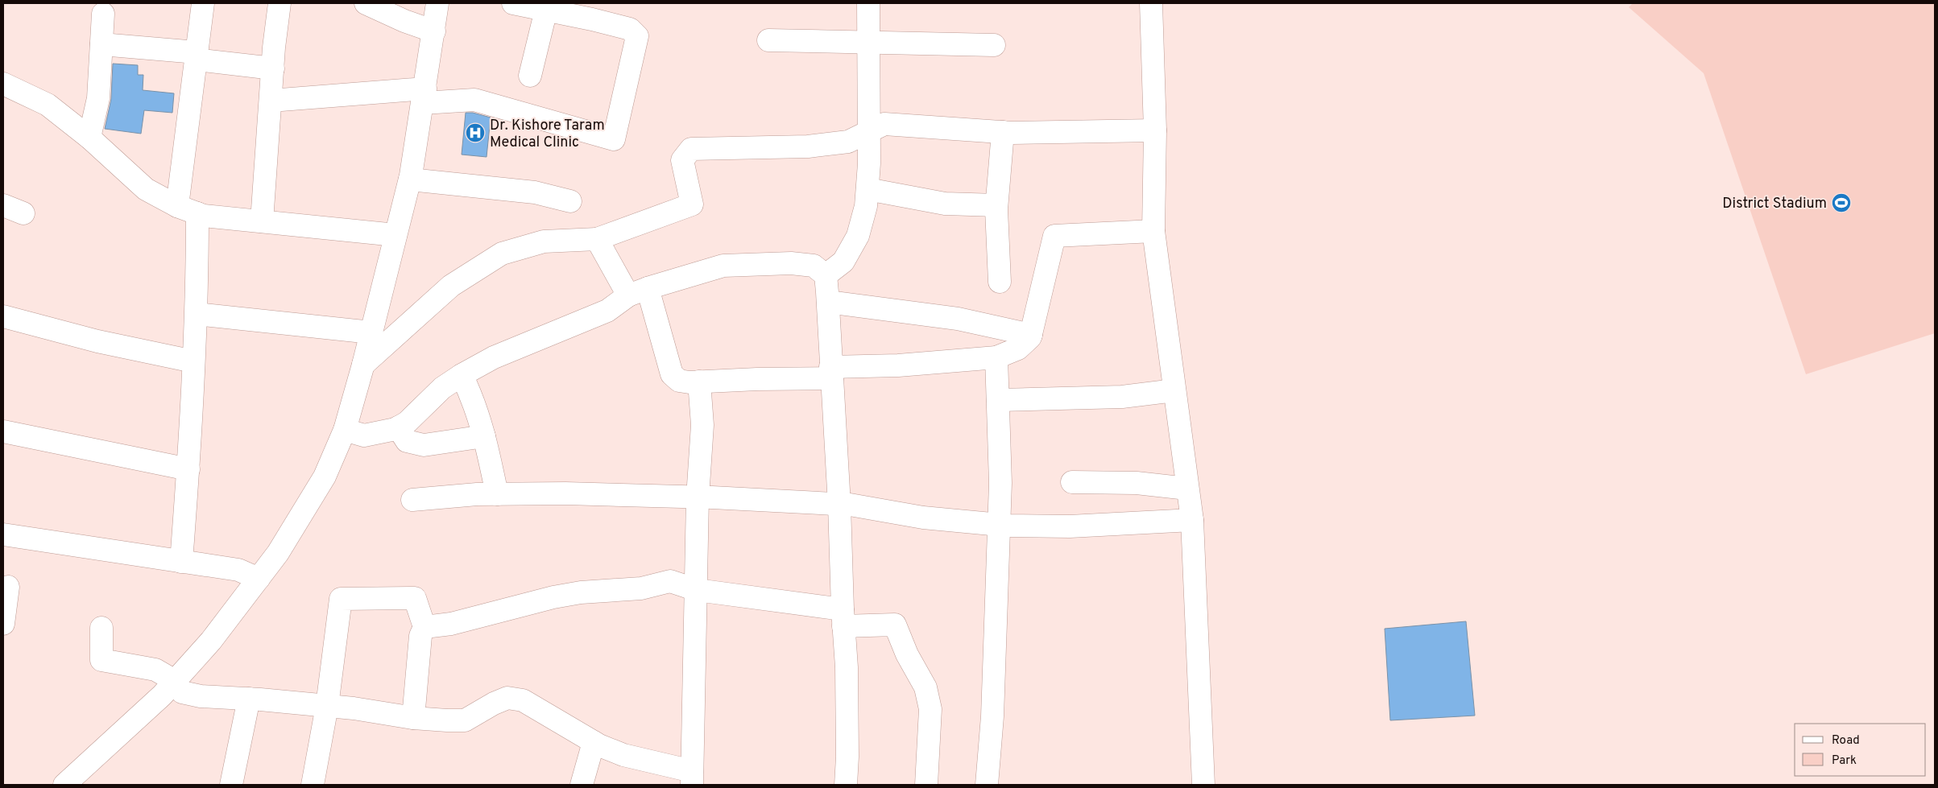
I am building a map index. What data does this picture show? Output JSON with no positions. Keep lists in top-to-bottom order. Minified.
{"places":{"hospital":["Dr. Kishore Taram Medical Clinic"],"sports":["District Stadium"]},"legend":["Road","Park"]}
